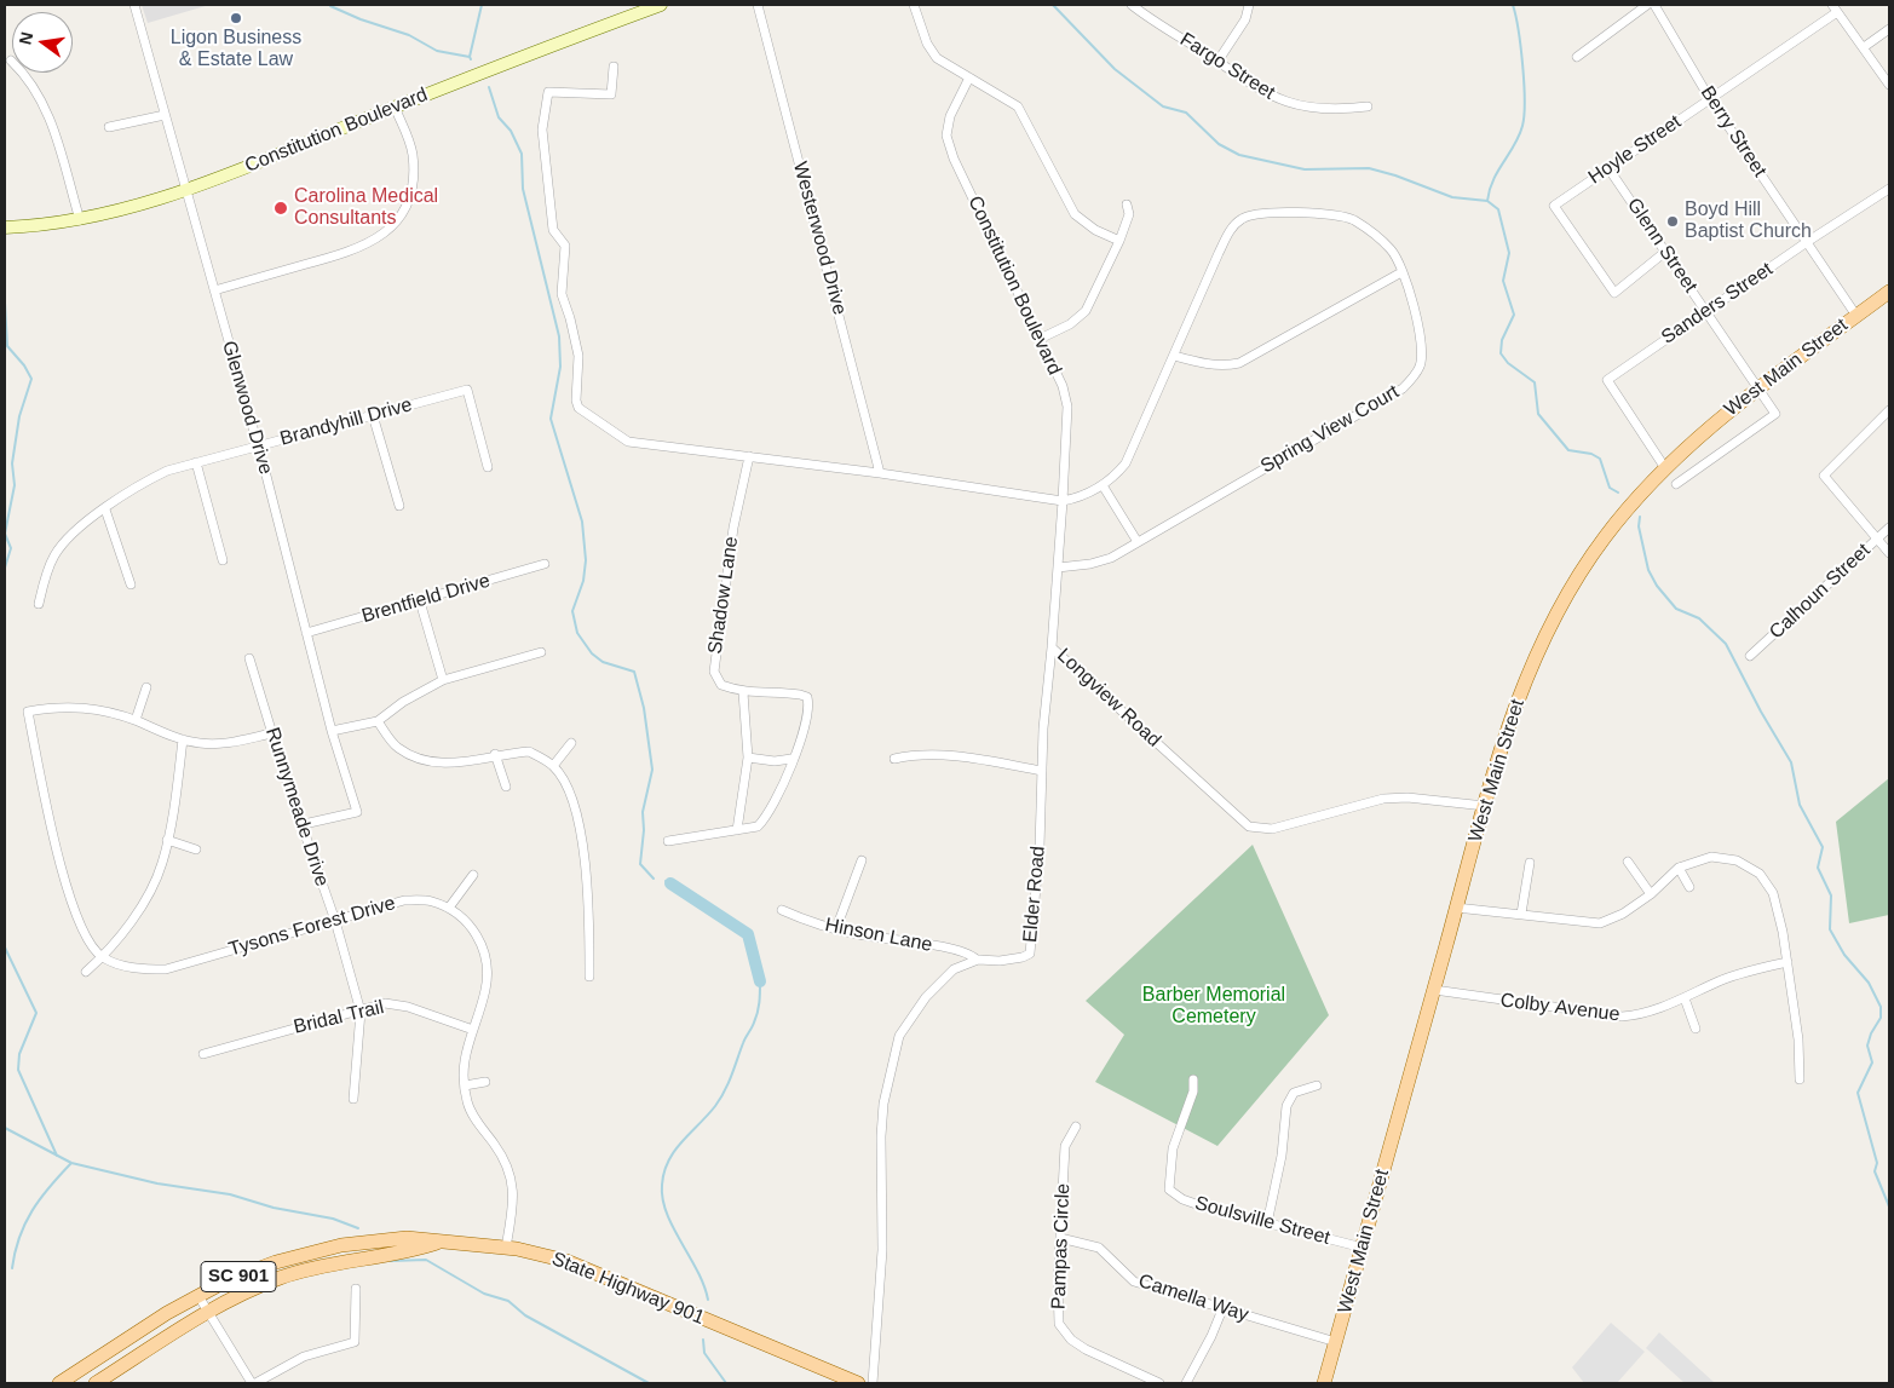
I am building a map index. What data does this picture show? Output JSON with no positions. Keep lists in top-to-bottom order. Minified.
{"streets":{"main road":["West Main Street","SC 901","State Highway 901"],"street":["Fargo Street","Constitution Boulevard","Berry Street","Hoyle Street","Westerwood Drive","Glenn Street","Sanders Street","Glenwood Drive","Brandyhill Drive","Spring View Court","Calhoun Street","Shadow Lane","Brentfield Drive","Longview Road","Runnymeade Drive","Elder Road","Tysons Forest Drive","Hinson Lane","Colby Avenue","Bridal Trail","Soulsville Street","Pampas Circle","Camella Way"]},"crossings":[["Constitution Boulevard","Glenwood Drive"],["Constitution Boulevard","Spring View Court"],["Constitution Boulevard","Longview Road"],["Berry Street","Hoyle Street"],["Berry Street","Sanders Street"],["Berry Street","West Main Street"],["Hoyle Street","Glenn Street"],["Glenn Street","Sanders Street"],["Glenn Street","West Main Street"],["Sanders Street","West Main Street"],["West Main Street","Longview Road"],["West Main Street","Colby Avenue"],["West Main Street","Soulsville Street"],["West Main Street","Camella Way"],["Glenwood Drive","Brandyhill Drive"],["Glenwood Drive","Brentfield Drive"],["Glenwood Drive","Runnymeade Drive"],["Spring View Court","Longview Road"],["Longview Road","Elder Road"],["Runnymeade Drive","Tysons Forest Drive"],["Runnymeade Drive","Bridal Trail"],["Elder Road","Hinson Lane"],["Tysons Forest Drive","Bridal Trail"],["Tysons Forest Drive","State Highway 901"],["Pampas Circle","Camella Way"],["SC 901","State Highway 901"]],"parks":["Barber Memorial Cemetery"],"places":["Ligon Business & Estate Law","Carolina Medical Consultants","Boyd Hill Baptist Church"],"north":"left"}
